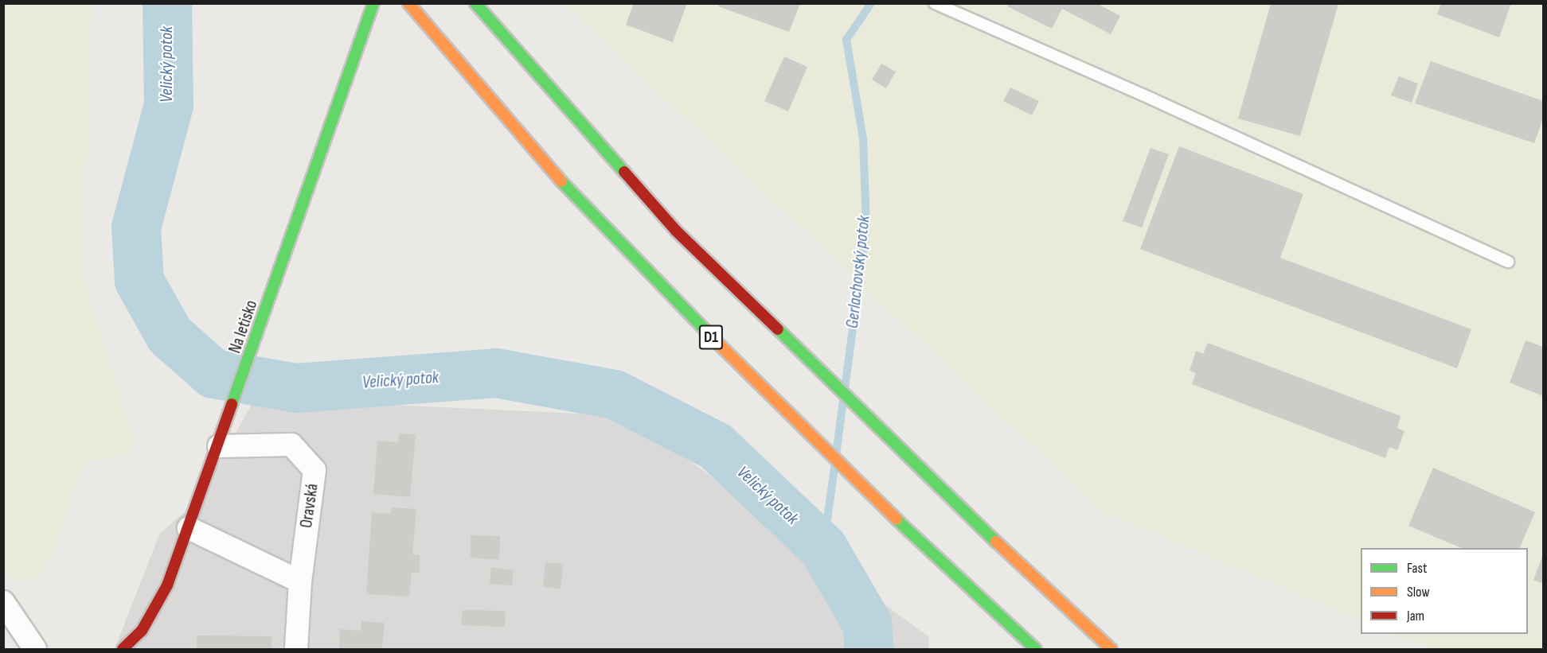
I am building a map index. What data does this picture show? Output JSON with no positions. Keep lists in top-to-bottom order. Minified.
{"streets":{"main road":["Na letisko","D1"],"street":["Oravská"]},"crossings":[["Na letisko","Oravská"]],"water":["Velický potok","Gerlachovský potok"],"legend":["Fast","Slow","Jam"]}
